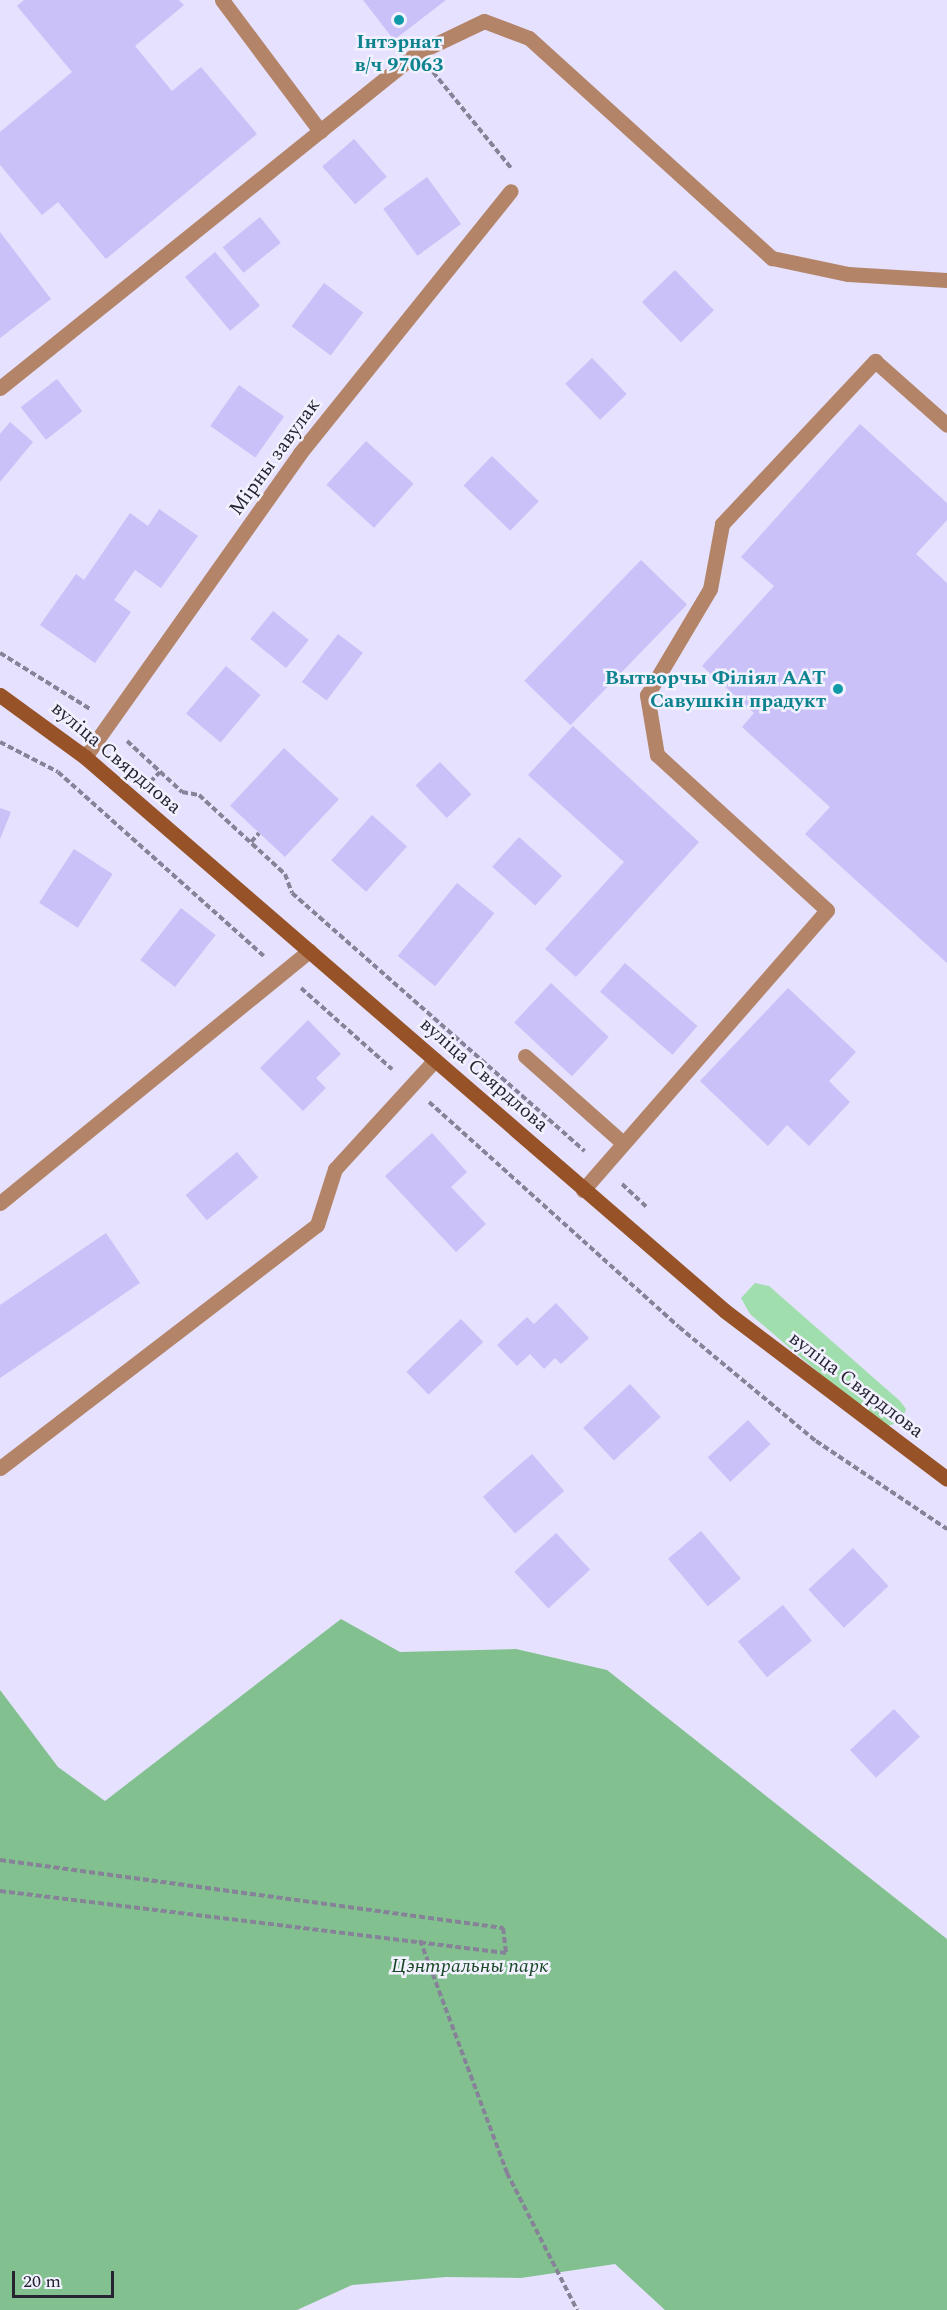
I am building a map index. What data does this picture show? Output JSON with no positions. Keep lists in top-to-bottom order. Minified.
{"streets":{"main road":["вуліца Свярдлова"],"street":["Мірны завулак"]},"crossings":[["Мірны завулак","вуліца Свярдлова"]],"parks":["Цэнтральны парк"],"places":["Інтэрнат в/ч 97063","Вытворчы Філіял ААТ Савушкін прадукт"],"scale_bar":"20 m"}
